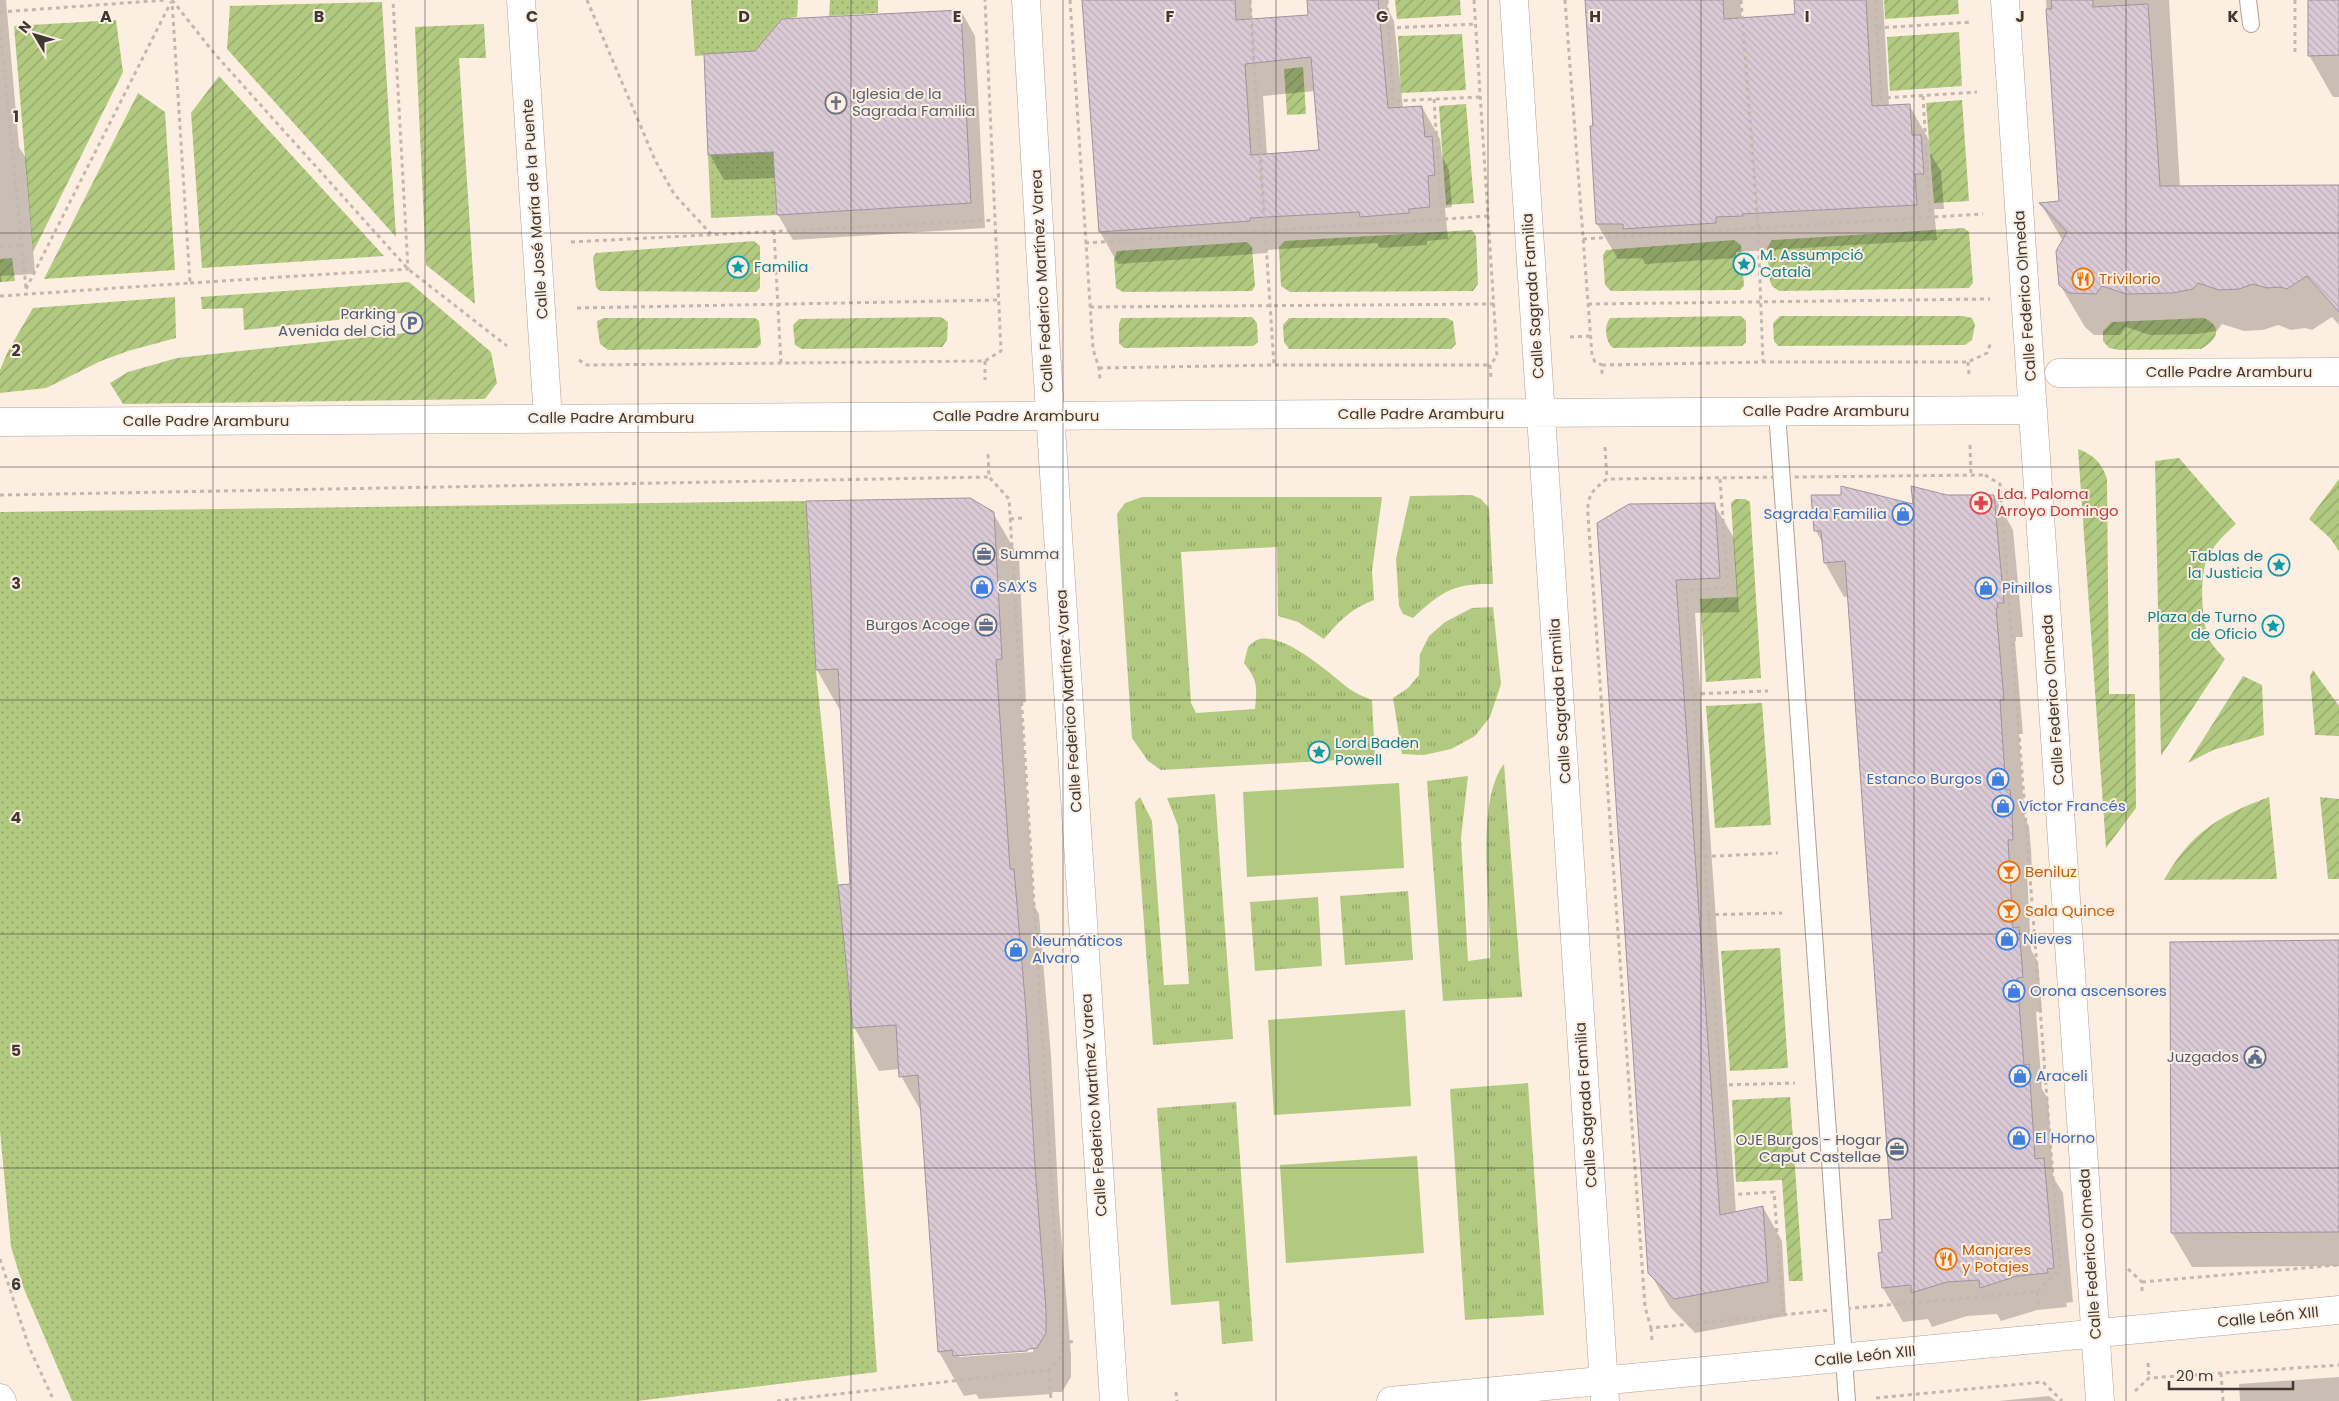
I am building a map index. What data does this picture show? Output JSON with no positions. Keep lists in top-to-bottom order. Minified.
{"streets":{"street":["Calle José María de la Puente","Calle Federico Martínez Varea","Calle Sagrada Familia","Calle Federico Olmeda","Calle Padre Aramburu","Calle León XIII"]},"crossings":[["Calle José María de la Puente","Calle Padre Aramburu"],["Calle Federico Martínez Varea","Calle Padre Aramburu"],["Calle Sagrada Familia","Calle Padre Aramburu"],["Calle Sagrada Familia","Calle León XIII"],["Calle Federico Olmeda","Calle Padre Aramburu"],["Calle Federico Olmeda","Calle León XIII"]],"places":{"church":["Iglesia de la Sagrada Familia"],"place":["M. Assumpció Català","Familia","Tablas de la Justicia","Plaza de Turno de Oficio","Lord Baden Powell"],"restaurant":["Trivilorio","Manjares y Potajes"],"parking":["Parking Avenida del Cid"],"pharmacy":["Lda. Paloma Arroyo Domingo"],"shop":["Sagrada Familia","SAX'S","Pinillos","Estanco Burgos","Víctor Francés","Nieves","Neumáticos Alvaro","Orona ascensores","Araceli","El Horno"],"office":["Summa","Burgos Acoge","OJE Burgos - Hogar Caput Castellae"],"bar":["Beniluz","Sala Quince"],"public building":["Juzgados"]},"scale_bar":"20 m","north":"top left","grid":{"columns":["A","B","C","D","E","F","G","H","I","J","K"],"rows":["1","2","3","4","5","6"]}}
